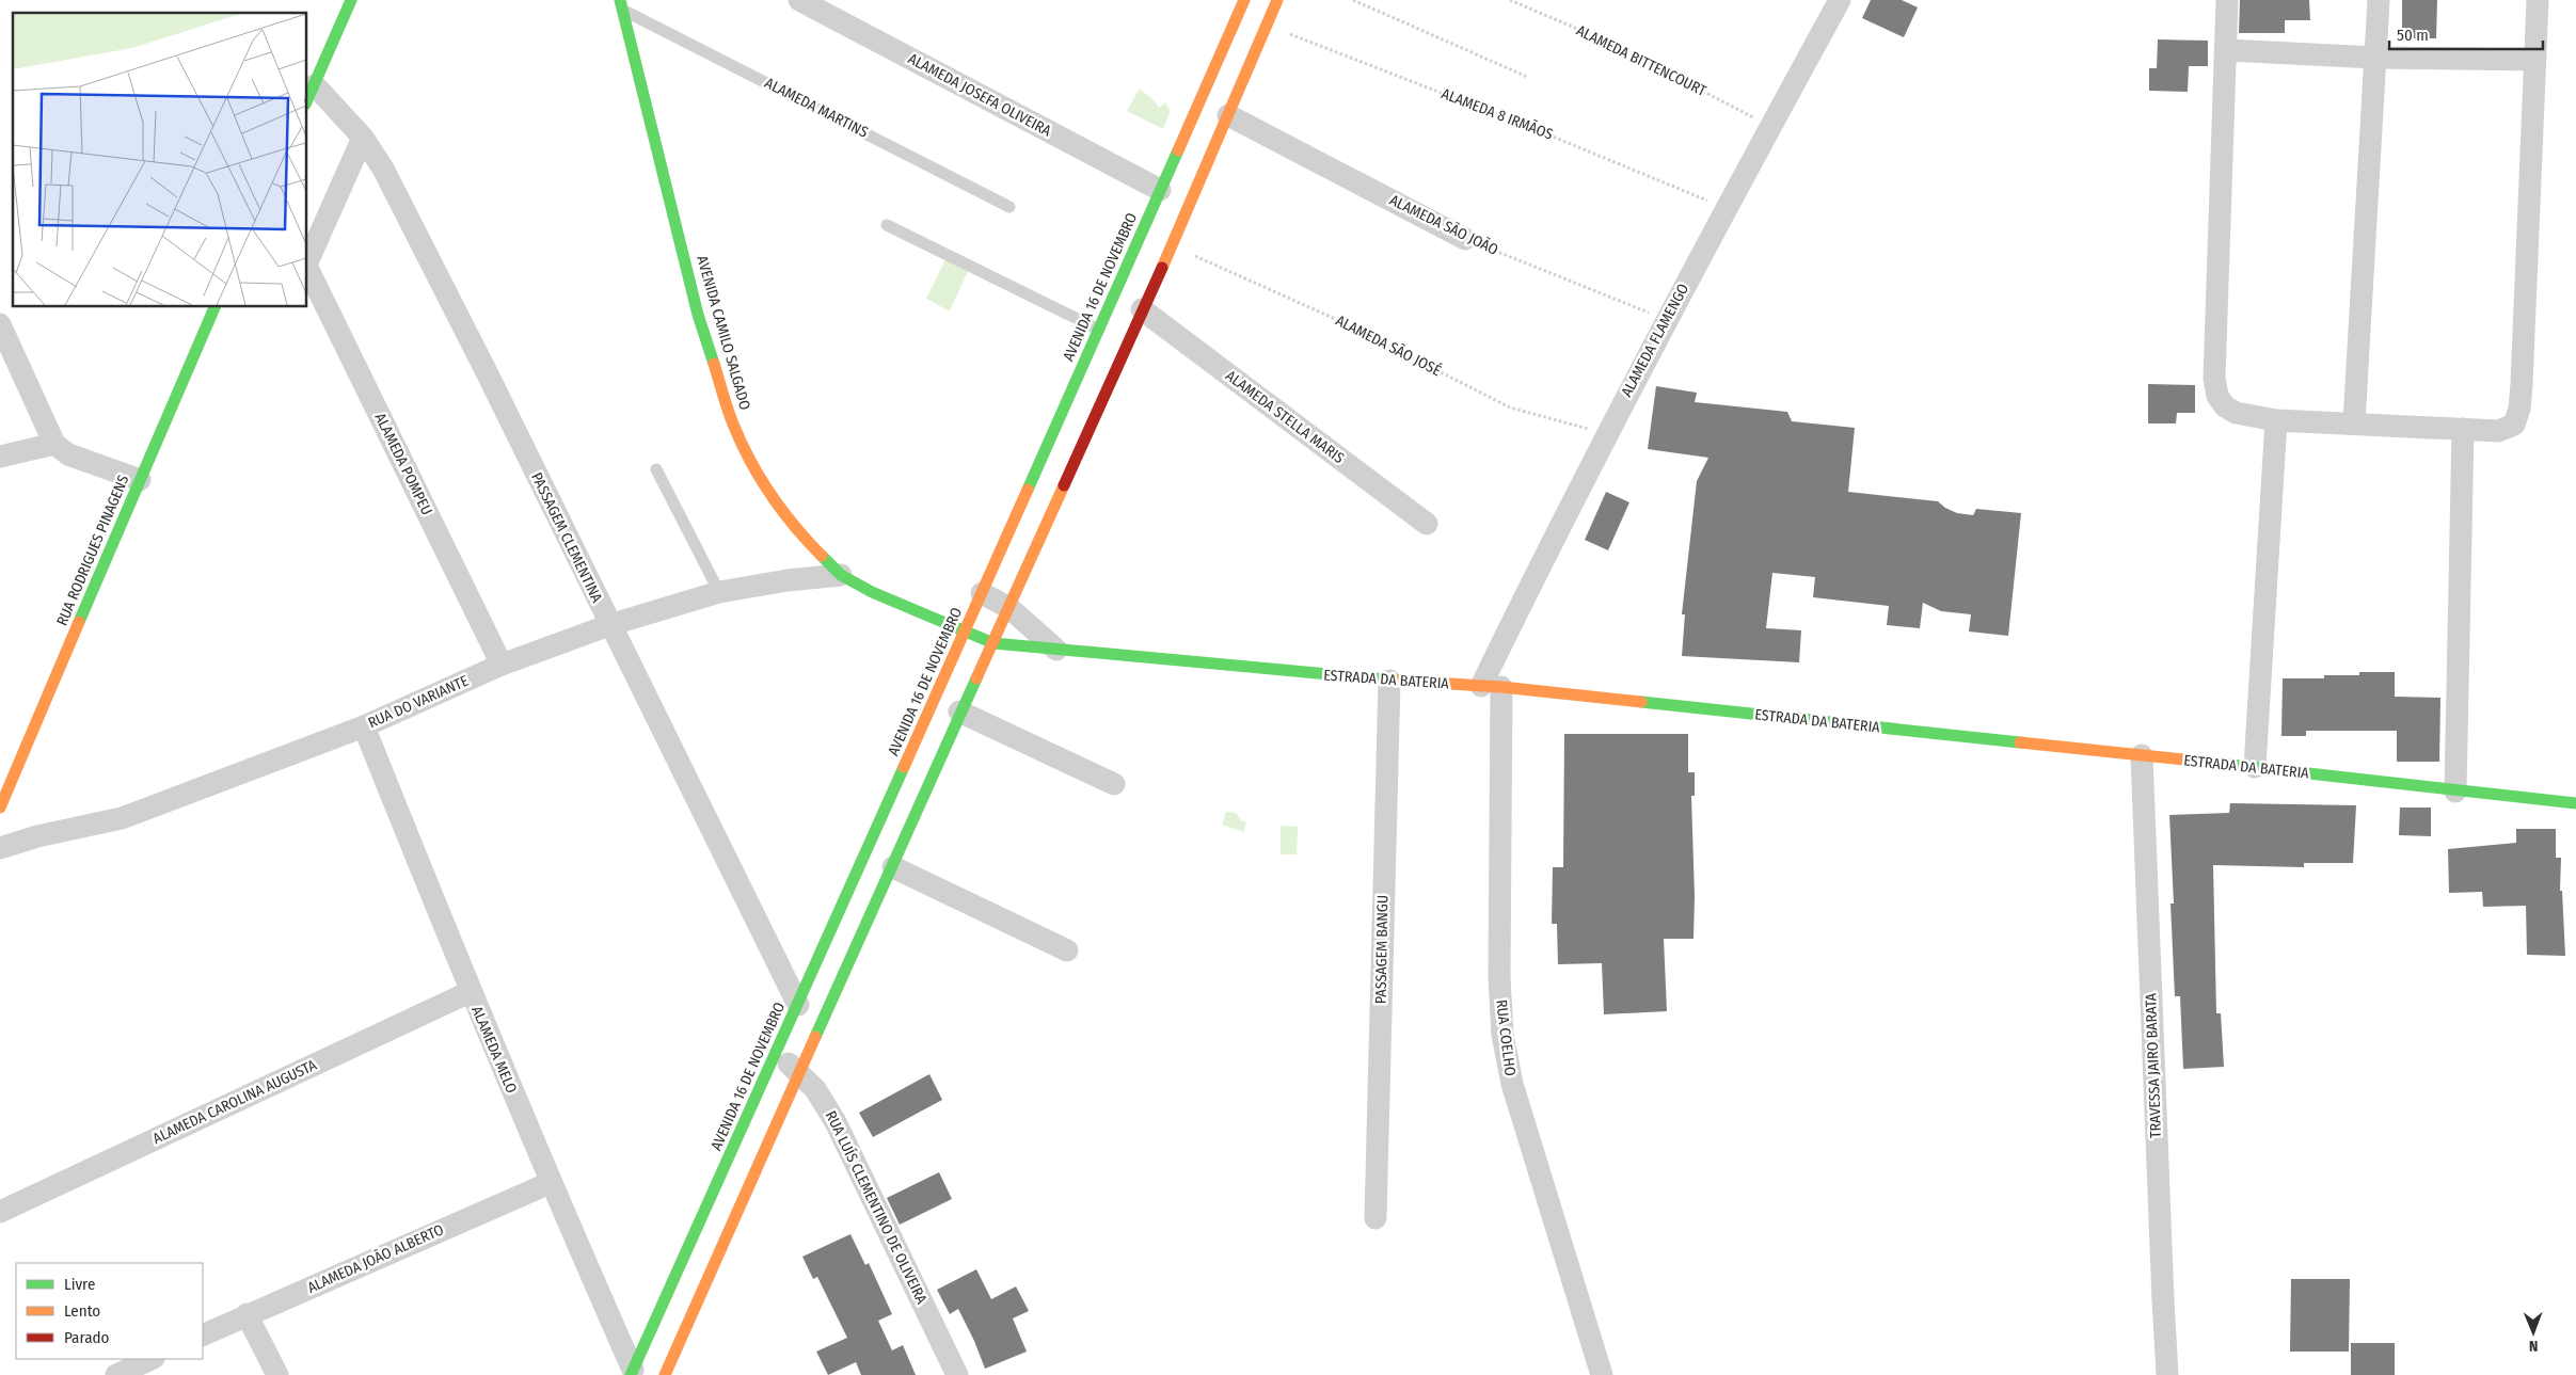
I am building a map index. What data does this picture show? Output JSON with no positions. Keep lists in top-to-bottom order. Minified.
{"streets":{"main road":["AVENIDA 16 DE NOVEMBRO","AVENIDA CAMILO SALGADO","RUA RODRIGUES PINAGENS","ESTRADA DA BATERIA"],"street":["ALAMEDA JOSEFA OLIVEIRA","ALAMEDA SÃO JOÃO","ALAMEDA FLAMENGO","ALAMEDA STELLA MARIS","ALAMEDA POMPEU","PASSAGEM CLEMENTINA","RUA DO VARIANTE","PASSAGEM BANGU","RUA COELHO","ALAMEDA MELO","TRAVESSA JAIRO BARATA","ALAMEDA CAROLINA AUGUSTA","RUA LUÍS CLEMENTINO DE OLIVEIRA","ALAMEDA JOÃO ALBERTO"],"lane":["ALAMEDA MARTINS"],"path":["ALAMEDA BITTENCOURT","ALAMEDA 8 IRMÃOS","ALAMEDA SÃO JOSÉ"]},"crossings":[["ALAMEDA BITTENCOURT","ALAMEDA FLAMENGO"],["ALAMEDA JOSEFA OLIVEIRA","AVENIDA 16 DE NOVEMBRO"],["ALAMEDA MARTINS","AVENIDA CAMILO SALGADO"],["ALAMEDA 8 IRMÃOS","ALAMEDA FLAMENGO"],["ALAMEDA SÃO JOÃO","ALAMEDA FLAMENGO"],["AVENIDA 16 DE NOVEMBRO","AVENIDA CAMILO SALGADO"],["AVENIDA 16 DE NOVEMBRO","PASSAGEM CLEMENTINA"],["AVENIDA 16 DE NOVEMBRO","ALAMEDA MELO"],["AVENIDA 16 DE NOVEMBRO","RUA LUÍS CLEMENTINO DE OLIVEIRA"],["AVENIDA CAMILO SALGADO","ESTRADA DA BATERIA"],["AVENIDA CAMILO SALGADO","RUA DO VARIANTE"],["ALAMEDA FLAMENGO","ALAMEDA SÃO JOSÉ"],["ALAMEDA FLAMENGO","ESTRADA DA BATERIA"],["ALAMEDA FLAMENGO","RUA COELHO"],["ALAMEDA POMPEU","RUA DO VARIANTE"],["PASSAGEM CLEMENTINA","RUA DO VARIANTE"],["ESTRADA DA BATERIA","PASSAGEM BANGU"],["ESTRADA DA BATERIA","RUA COELHO"],["ESTRADA DA BATERIA","TRAVESSA JAIRO BARATA"],["RUA DO VARIANTE","ALAMEDA MELO"],["ALAMEDA MELO","ALAMEDA CAROLINA AUGUSTA"],["ALAMEDA MELO","ALAMEDA JOÃO ALBERTO"]],"legend":["Livre","Lento","Parado"],"scale_bar":"50 m","north":"bottom"}
